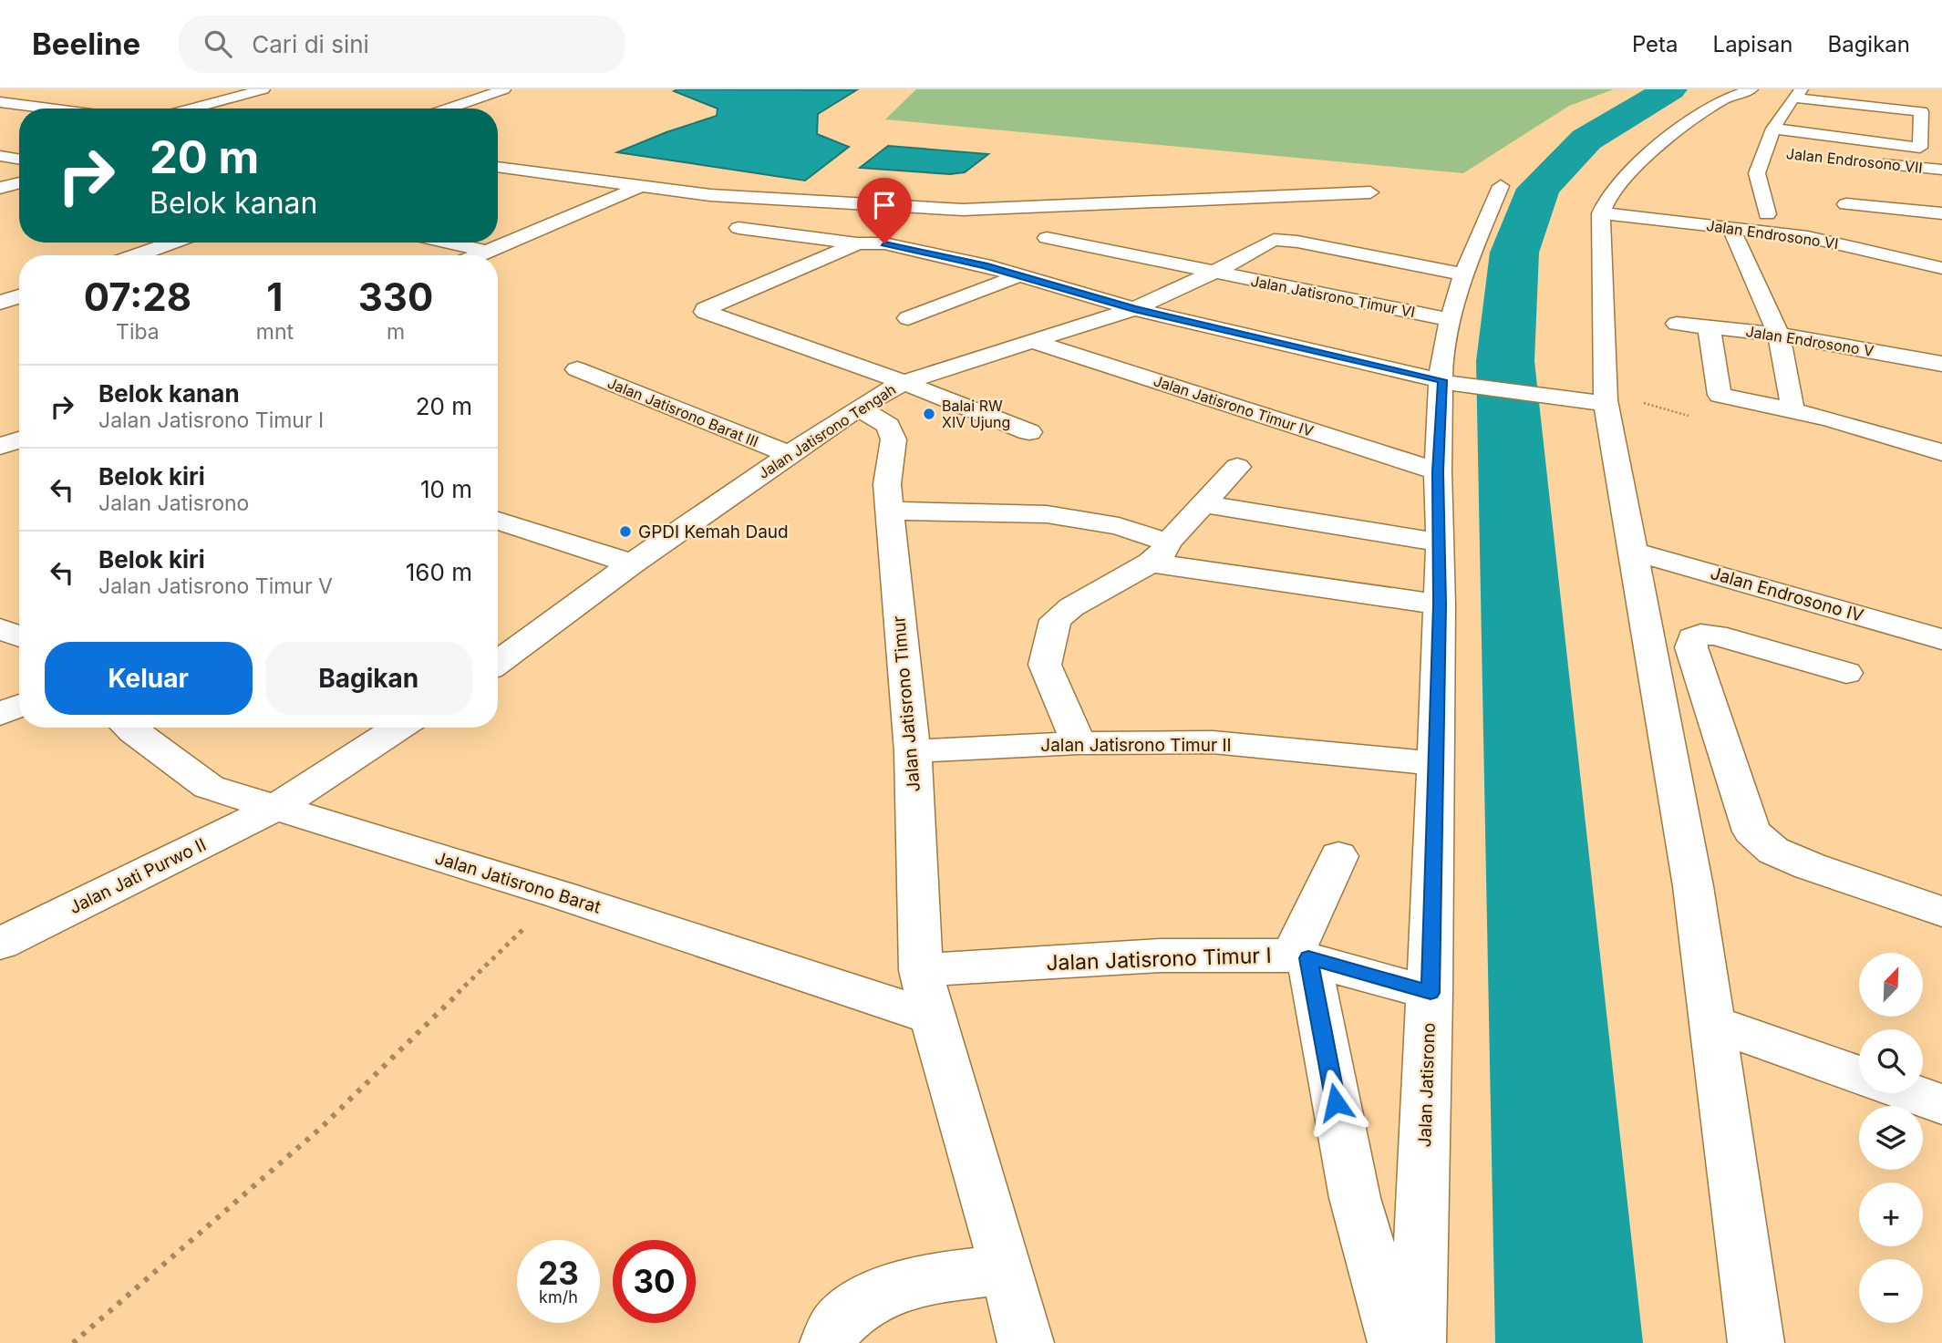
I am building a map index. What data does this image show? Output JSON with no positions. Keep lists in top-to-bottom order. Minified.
{"streets":{"street":["Jalan Endrosono VII","Jalan Endrosono VI","Jalan Jatisrono Timur VI","Jalan Endrosono V","Jalan Jatisrono Timur IV","Jalan Jatisrono Barat III","Jalan Jatisrono Tengah","Jalan Endrosono IV","Jalan Jatisrono Timur","Jalan Jatisrono Timur II","Jalan Jati Purwo II","Jalan Jatisrono Barat","Jalan Jatisrono Timur I","Jalan Jatisrono"]},"crossings":[["Jalan Jatisrono Timur VI","Jalan Jatisrono Tengah"],["Jalan Jatisrono Timur VI","Jalan Jatisrono"],["Jalan Jatisrono Timur IV","Jalan Jatisrono Tengah"],["Jalan Jatisrono Timur IV","Jalan Jatisrono"],["Jalan Jatisrono Barat III","Jalan Jatisrono Tengah"],["Jalan Jatisrono Tengah","Jalan Jatisrono Timur"],["Jalan Jatisrono Tengah","Jalan Jatisrono"],["Jalan Jatisrono Timur","Jalan Jatisrono Timur II"],["Jalan Jatisrono Timur","Jalan Jatisrono Barat"],["Jalan Jatisrono Timur","Jalan Jatisrono Timur I"],["Jalan Jatisrono Timur II","Jalan Jatisrono"],["Jalan Jati Purwo II","Jalan Jatisrono Barat"],["Jalan Jatisrono Timur I","Jalan Jatisrono"]],"places":["Balai RW XIV Ujung","GPDI Kemah Daud"],"north":"top right","page":{"header":"Beeline","search":"Cari di sini","nav":["Peta","Lapisan","Bagikan"],"turn":["20 m","Belok kanan"],"eta":["07:28","Tiba","1","mnt","330","m"],"list":[{"name":"Belok kanan","note":"Jalan Jatisrono Timur I","value":"20 m"},{"name":"Belok kiri","note":"Jalan Jatisrono","value":"10 m"},{"name":"Belok kiri","note":"Jalan Jatisrono Timur V","value":"160 m"}],"buttons":["Keluar","Bagikan"],"map_buttons":["+","−"],"speed":"23 km/h","limit":"30"}}
